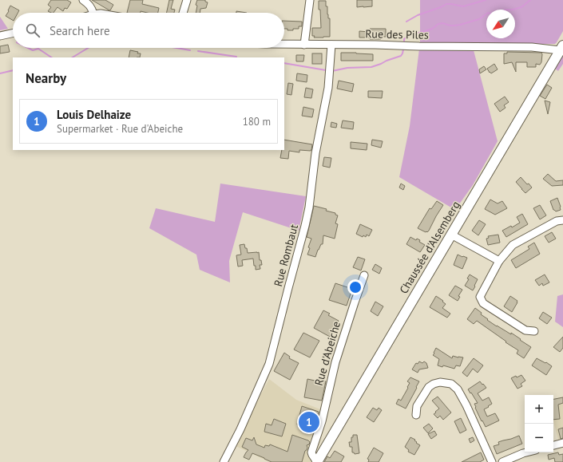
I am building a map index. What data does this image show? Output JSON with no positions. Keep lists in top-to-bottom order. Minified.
{"streets":{"main road":["Chaussée d'Alsemberg"],"street":["Rue des Piles","Rue Rombaut","Rue d'Abeiche"]},"crossings":[["Rue des Piles","Chaussée d'Alsemberg"],["Rue des Piles","Rue Rombaut"],["Chaussée d'Alsemberg","Rue d'Abeiche"]],"north":"bottom left","page":{"search":"Search here","heading":"Nearby","list":[{"mark":"1","name":"Louis Delhaize","note":"Supermarket · Rue d'Abeiche","value":"180 m"}],"map_buttons":["+","−"],"pins":"1"}}
